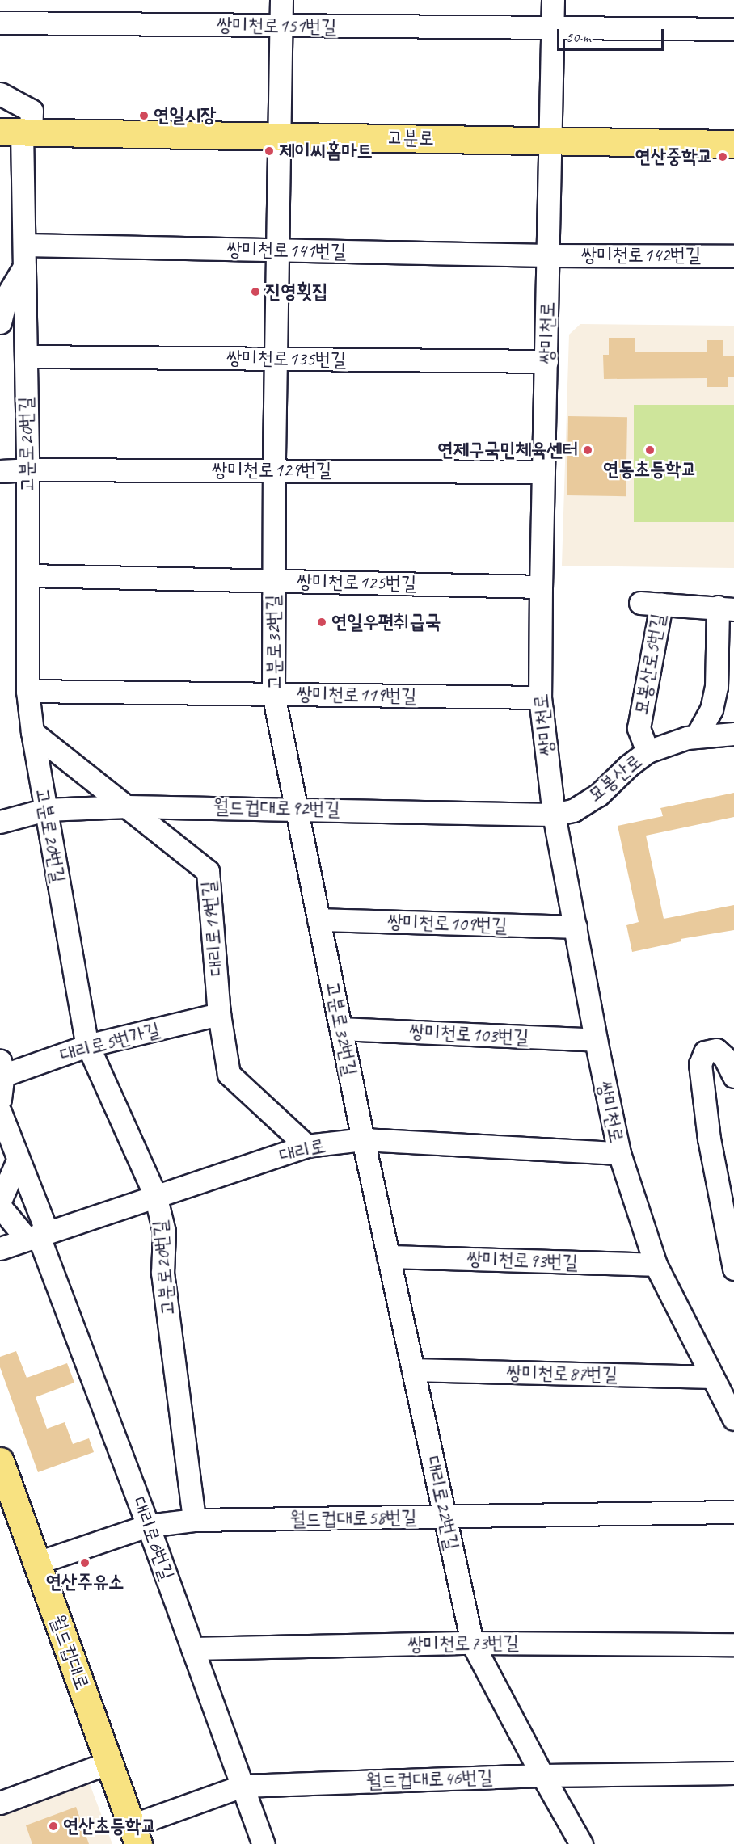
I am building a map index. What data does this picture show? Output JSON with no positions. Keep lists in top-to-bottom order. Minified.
{"streets":{"main road":["고분로","월드컵대로"],"street":["쌍미천로151번길","쌍미천로141번길","쌍미천로142번길","쌍미천로","쌍미천로135번길","고분로20번길","쌍미천로129번길","쌍미천로125번길","고분로32번길","묘봉산로5번길","쌍미천로119번길","묘봉산로","월드컵대로92번길","쌍미천로109번길","대리로19번길","쌍미천로103번길","대리로5번가길","대리로","쌍미천로93번길","쌍미천로87번길","대리로22번길","월드컵대로58번길","대리로6번길","쌍미천로73번길","월드컵대로46번길"]},"crossings":[["쌍미천로151번길","쌍미천로"],["쌍미천로151번길","고분로32번길"],["고분로","쌍미천로"],["고분로","고분로20번길"],["고분로","고분로32번길"],["쌍미천로141번길","쌍미천로142번길"],["쌍미천로141번길","쌍미천로"],["쌍미천로141번길","고분로20번길"],["쌍미천로141번길","고분로32번길"],["쌍미천로142번길","쌍미천로"],["쌍미천로","쌍미천로135번길"],["쌍미천로","쌍미천로129번길"],["쌍미천로","쌍미천로125번길"],["쌍미천로","쌍미천로119번길"],["쌍미천로","묘봉산로"],["쌍미천로","월드컵대로92번길"],["쌍미천로","쌍미천로109번길"],["쌍미천로","쌍미천로103번길"],["쌍미천로","대리로"],["쌍미천로","쌍미천로93번길"],["쌍미천로","쌍미천로87번길"],["쌍미천로135번길","고분로20번길"],["쌍미천로135번길","고분로32번길"],["고분로20번길","쌍미천로129번길"],["고분로20번길","쌍미천로125번길"],["고분로20번길","쌍미천로119번길"],["고분로20번길","월드컵대로92번길"],["고분로20번길","대리로19번길"],["고분로20번길","대리로5번가길"],["고분로20번길","대리로"],["고분로20번길","월드컵대로58번길"],["쌍미천로129번길","고분로32번길"],["쌍미천로125번길","고분로32번길"],["고분로32번길","쌍미천로119번길"],["고분로32번길","월드컵대로92번길"],["고분로32번길","쌍미천로109번길"],["고분로32번길","쌍미천로103번길"],["고분로32번길","대리로"],["고분로32번길","대리로22번길"],["묘봉산로5번길","묘봉산로"],["묘봉산로","월드컵대로92번길"],["월드컵대로92번길","대리로19번길"],["대리로19번길","대리로5번가길"],["대리로19번길","대리로"],["대리로","대리로22번길"],["대리로","대리로6번길"],["쌍미천로93번길","대리로22번길"],["쌍미천로87번길","대리로22번길"],["대리로22번길","월드컵대로58번길"],["대리로22번길","쌍미천로73번길"],["대리로22번길","월드컵대로46번길"],["월드컵대로58번길","대리로6번길"],["월드컵대로58번길","월드컵대로"],["대리로6번길","쌍미천로73번길"],["대리로6번길","월드컵대로46번길"],["월드컵대로","월드컵대로46번길"]],"places":["연일시장","제이씨홈마트","연산중학교","진영횟집","연제구국민체육센터","연동초등학교","연일우편취급국","연산주유소","연산초등학교"],"scale_bar":"50 m"}
